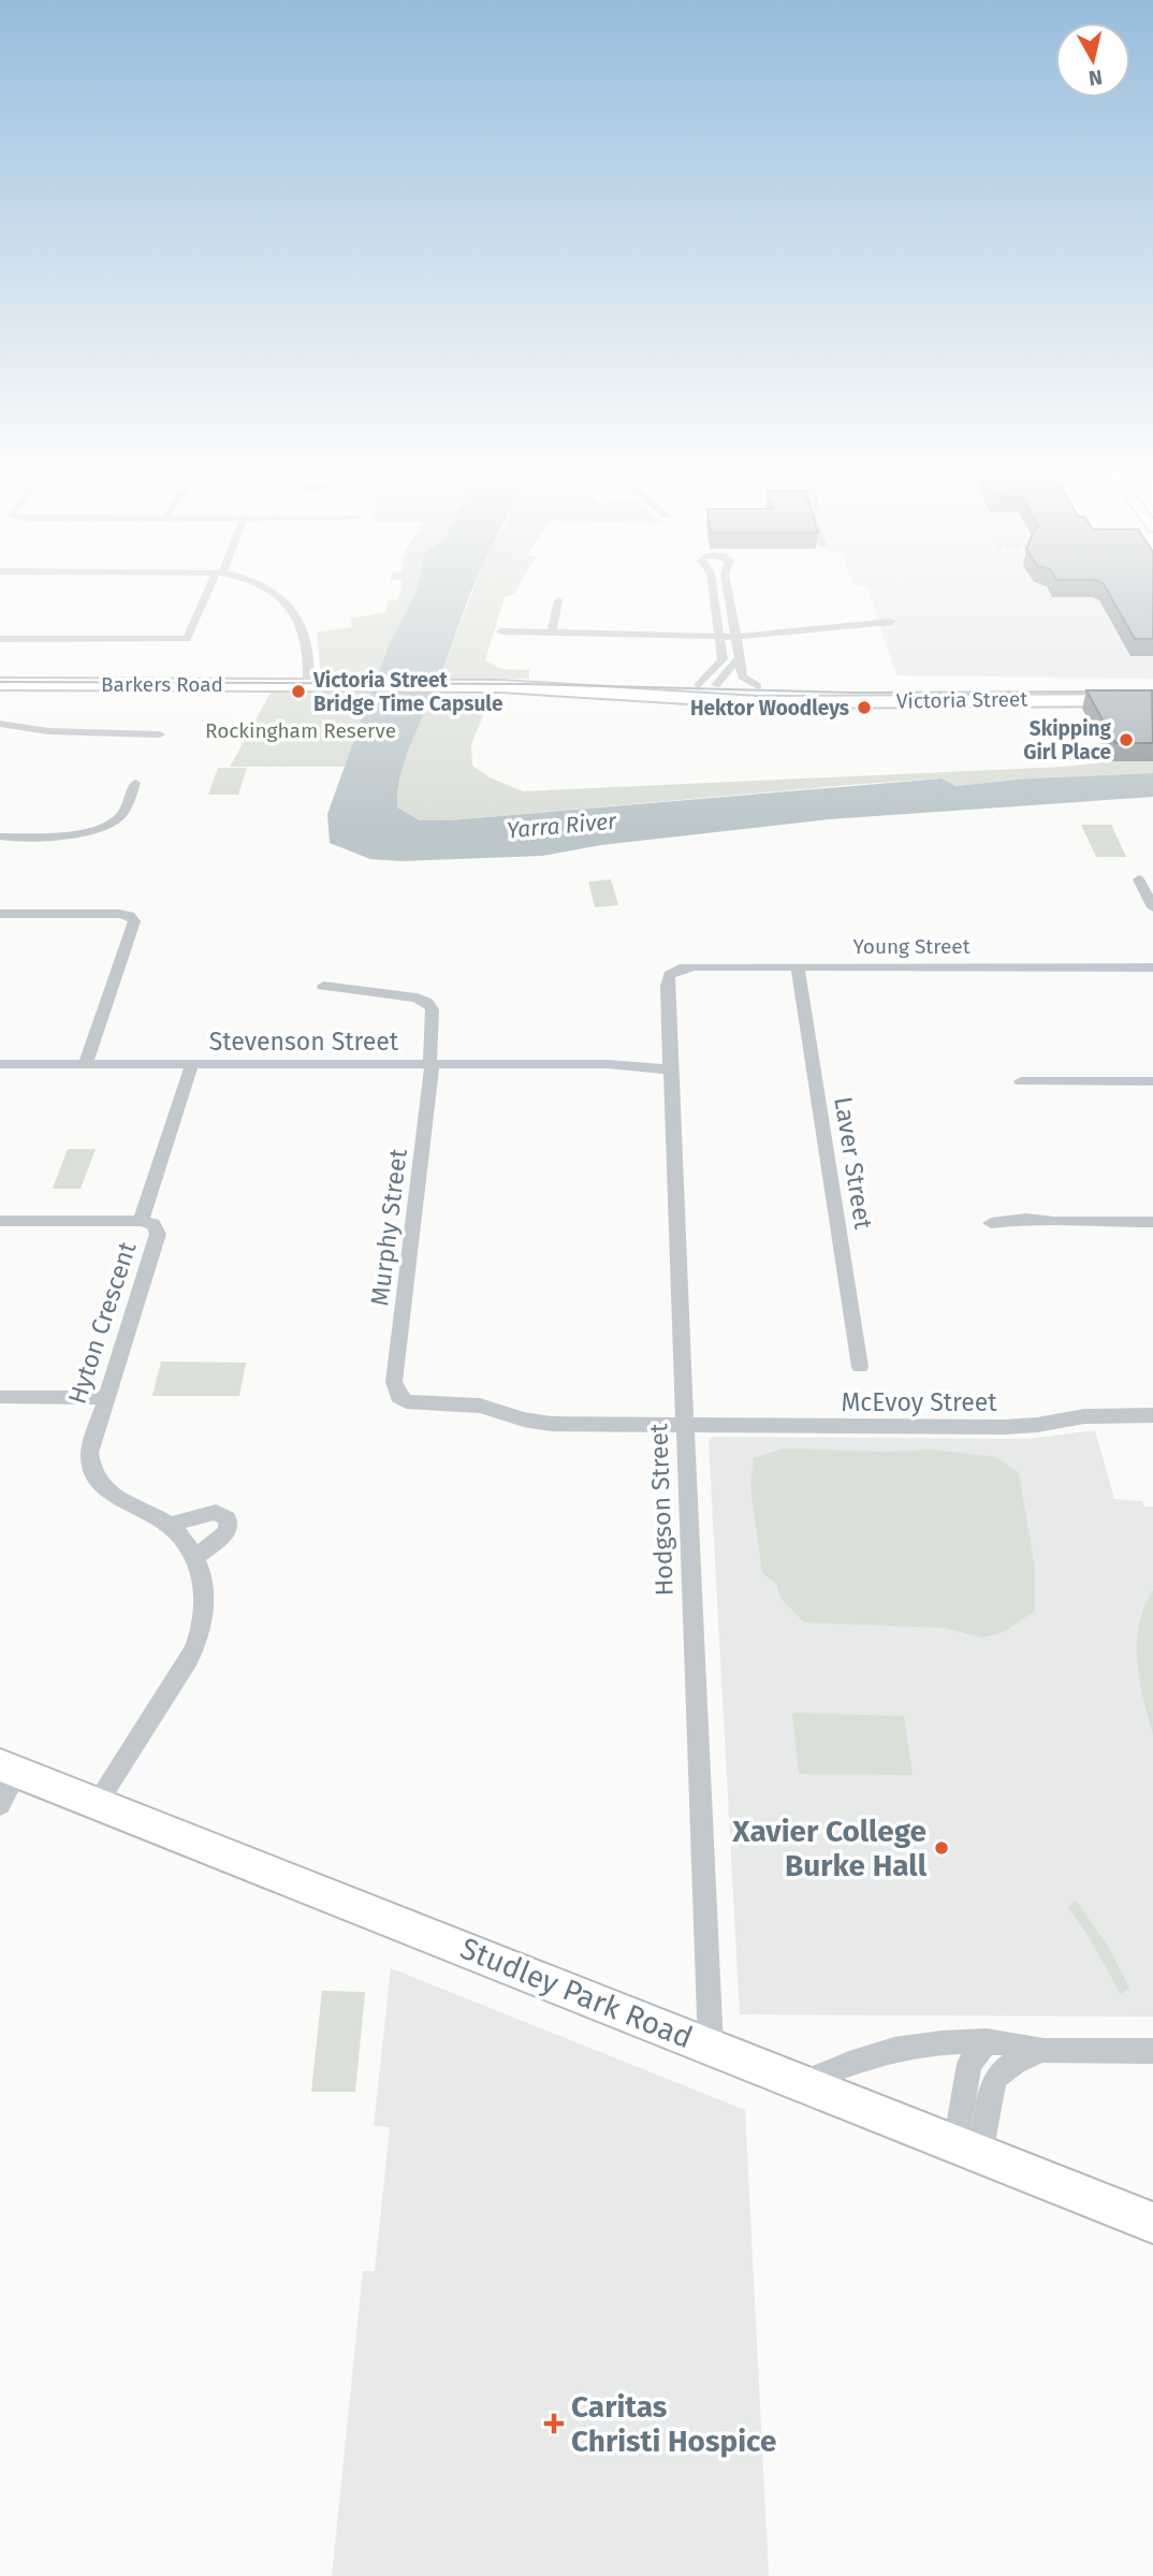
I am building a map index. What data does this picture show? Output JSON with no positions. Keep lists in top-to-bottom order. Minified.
{"streets":{"main road":["Barkers Road","Victoria Street","Studley Park Road"],"street":["Young Street","Stevenson Street","Laver Street","Murphy Street","Hyton Crescent","McEvoy Street","Hodgson Street"]},"crossings":[["Barkers Road","Victoria Street"],["Young Street","Laver Street"],["Young Street","Hodgson Street"],["Stevenson Street","Murphy Street"],["Stevenson Street","Hyton Crescent"],["Stevenson Street","Hodgson Street"],["Murphy Street","McEvoy Street"],["Hyton Crescent","Studley Park Road"],["McEvoy Street","Hodgson Street"],["Hodgson Street","Studley Park Road"]],"water":["Yarra River"],"parks":["Rockingham Reserve"],"places":{"other":["Victoria Street Bridge Time Capsule","Hektor Woodleys","Skipping Girl Place","Xavier College Burke Hall"],"health":["Caritas Christi Hospice"]},"north":"bottom"}
